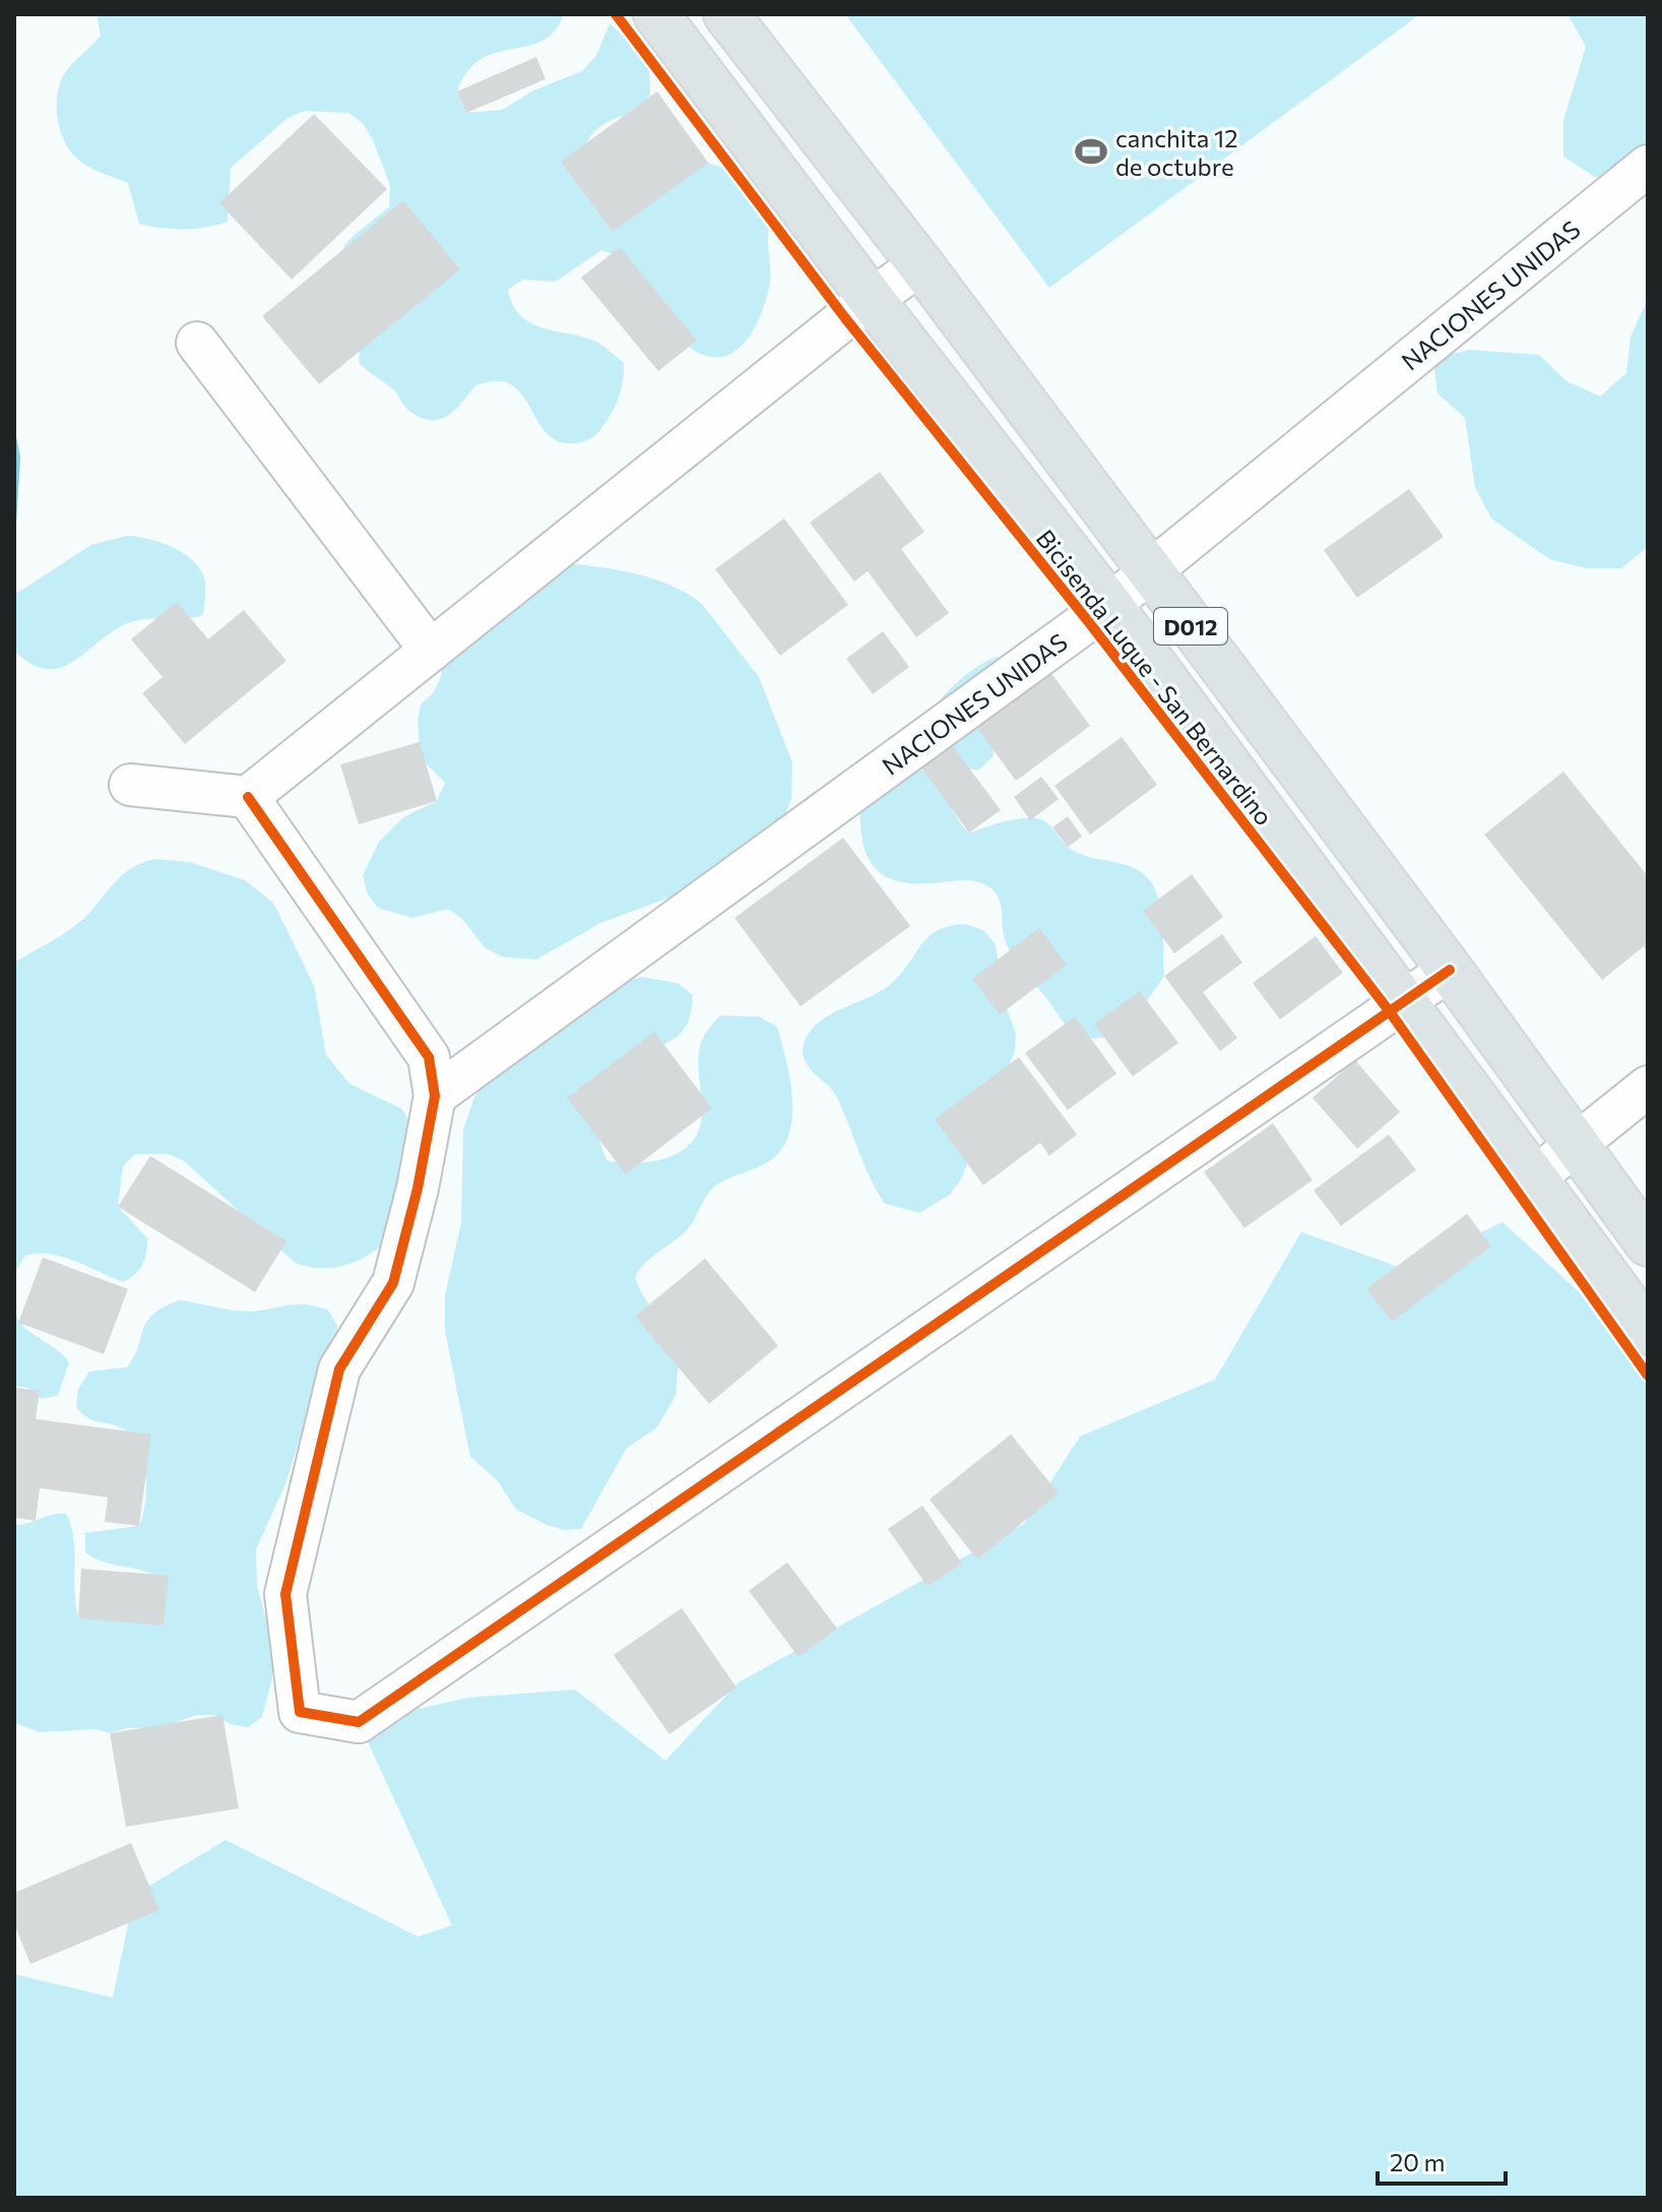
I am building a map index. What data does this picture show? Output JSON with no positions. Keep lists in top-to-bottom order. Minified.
{"streets":{"main road":["D012"],"street":["NACIONES UNIDAS"],"cycle path":["Bicisenda Luque - San Bernardino"]},"crossings":[["NACIONES UNIDAS","D012"]],"places":{"sports":["canchita 12 de octubre"]},"scale_bar":"20 m"}
